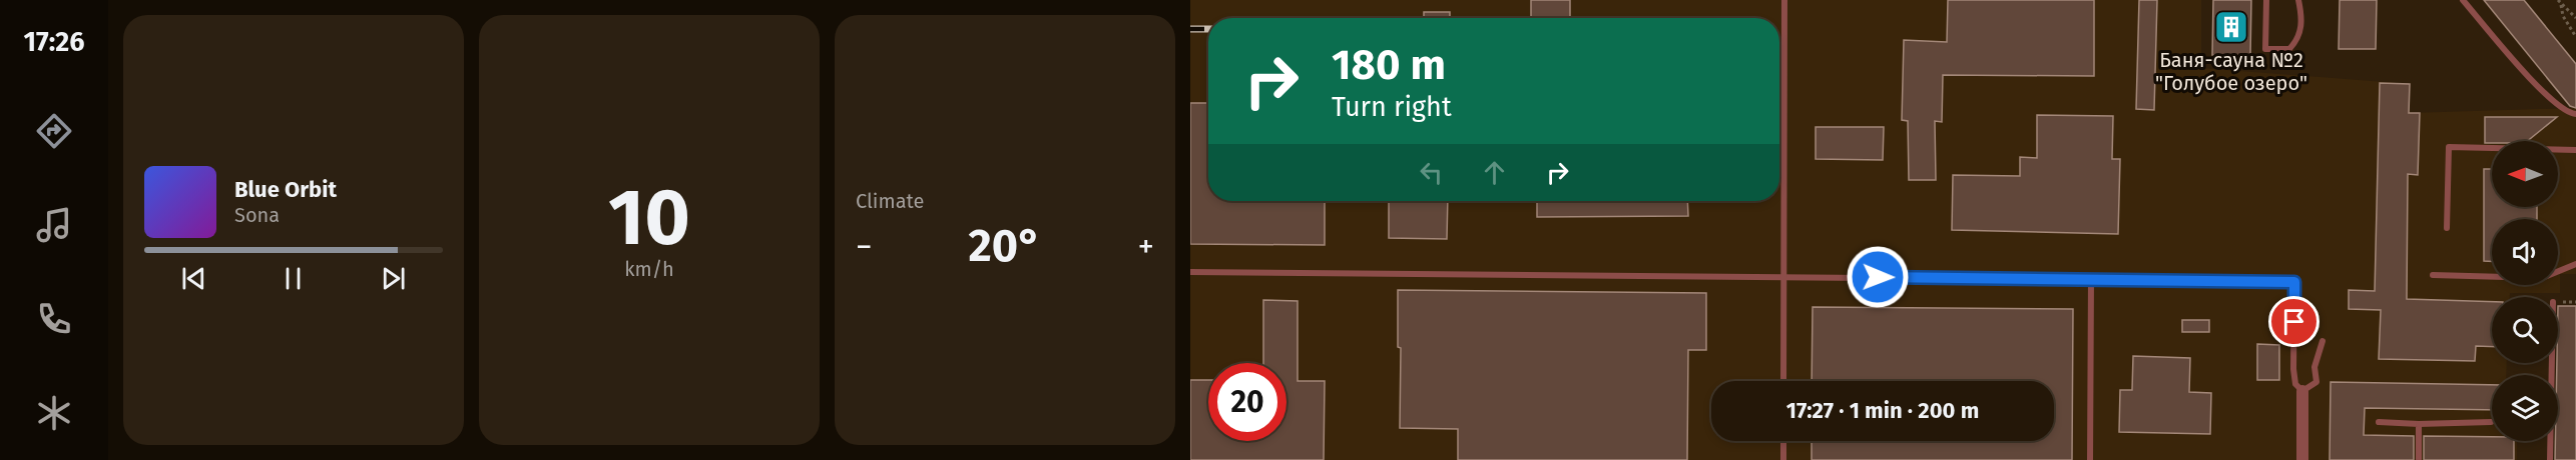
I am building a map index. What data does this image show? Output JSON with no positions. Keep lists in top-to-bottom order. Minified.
{"places":{"building":["Баня-сауна №2 \"Голубое озеро\""]},"north":"left","page":{"tabs":"17:26","tile":[["10","km/h"],"Climate"],"turn":["180 m","Turn right"],"song":["Blue Orbit","Sona"],"heat":["−","20°","+"],"limit":"20","trip":"17:27 · 1 min · 200 m"}}
